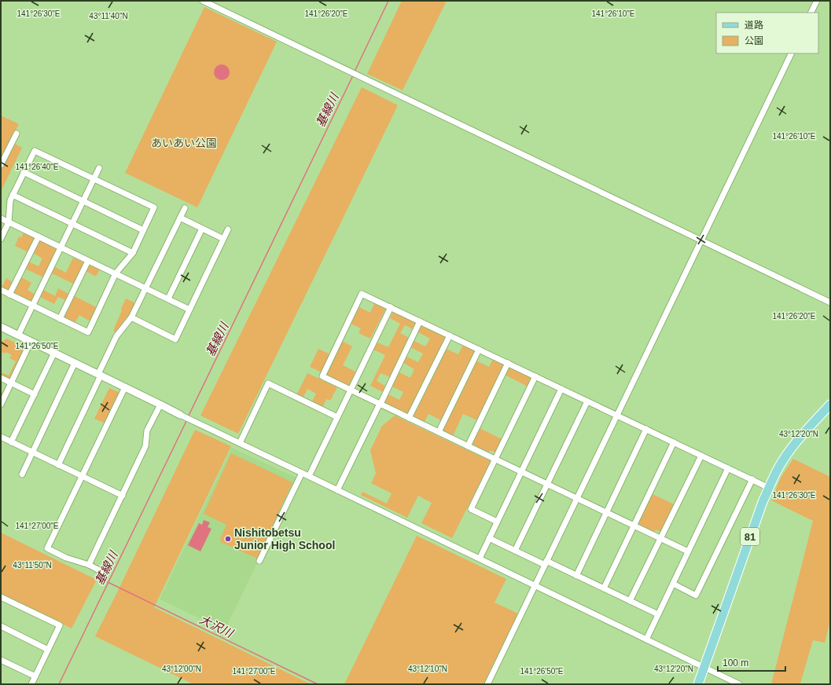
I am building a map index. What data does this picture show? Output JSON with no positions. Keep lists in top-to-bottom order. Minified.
{"streets":{"main road":["81"]},"water":["基線川","大沢川"],"parks":["あいあい公園"],"places":["Nishitobetsu Junior High School"],"legend":["道路","公園"],"scale_bar":"100 m","coordinates":["141°26'20\"E","141°26'30\"E","141°26'10\"E","43°11'40\"N","141°26'40\"E","141°26'50\"E","43°12'20\"N","141°27'00\"E","43°11'50\"N","43°12'00\"N","43°12'10\"N"]}
